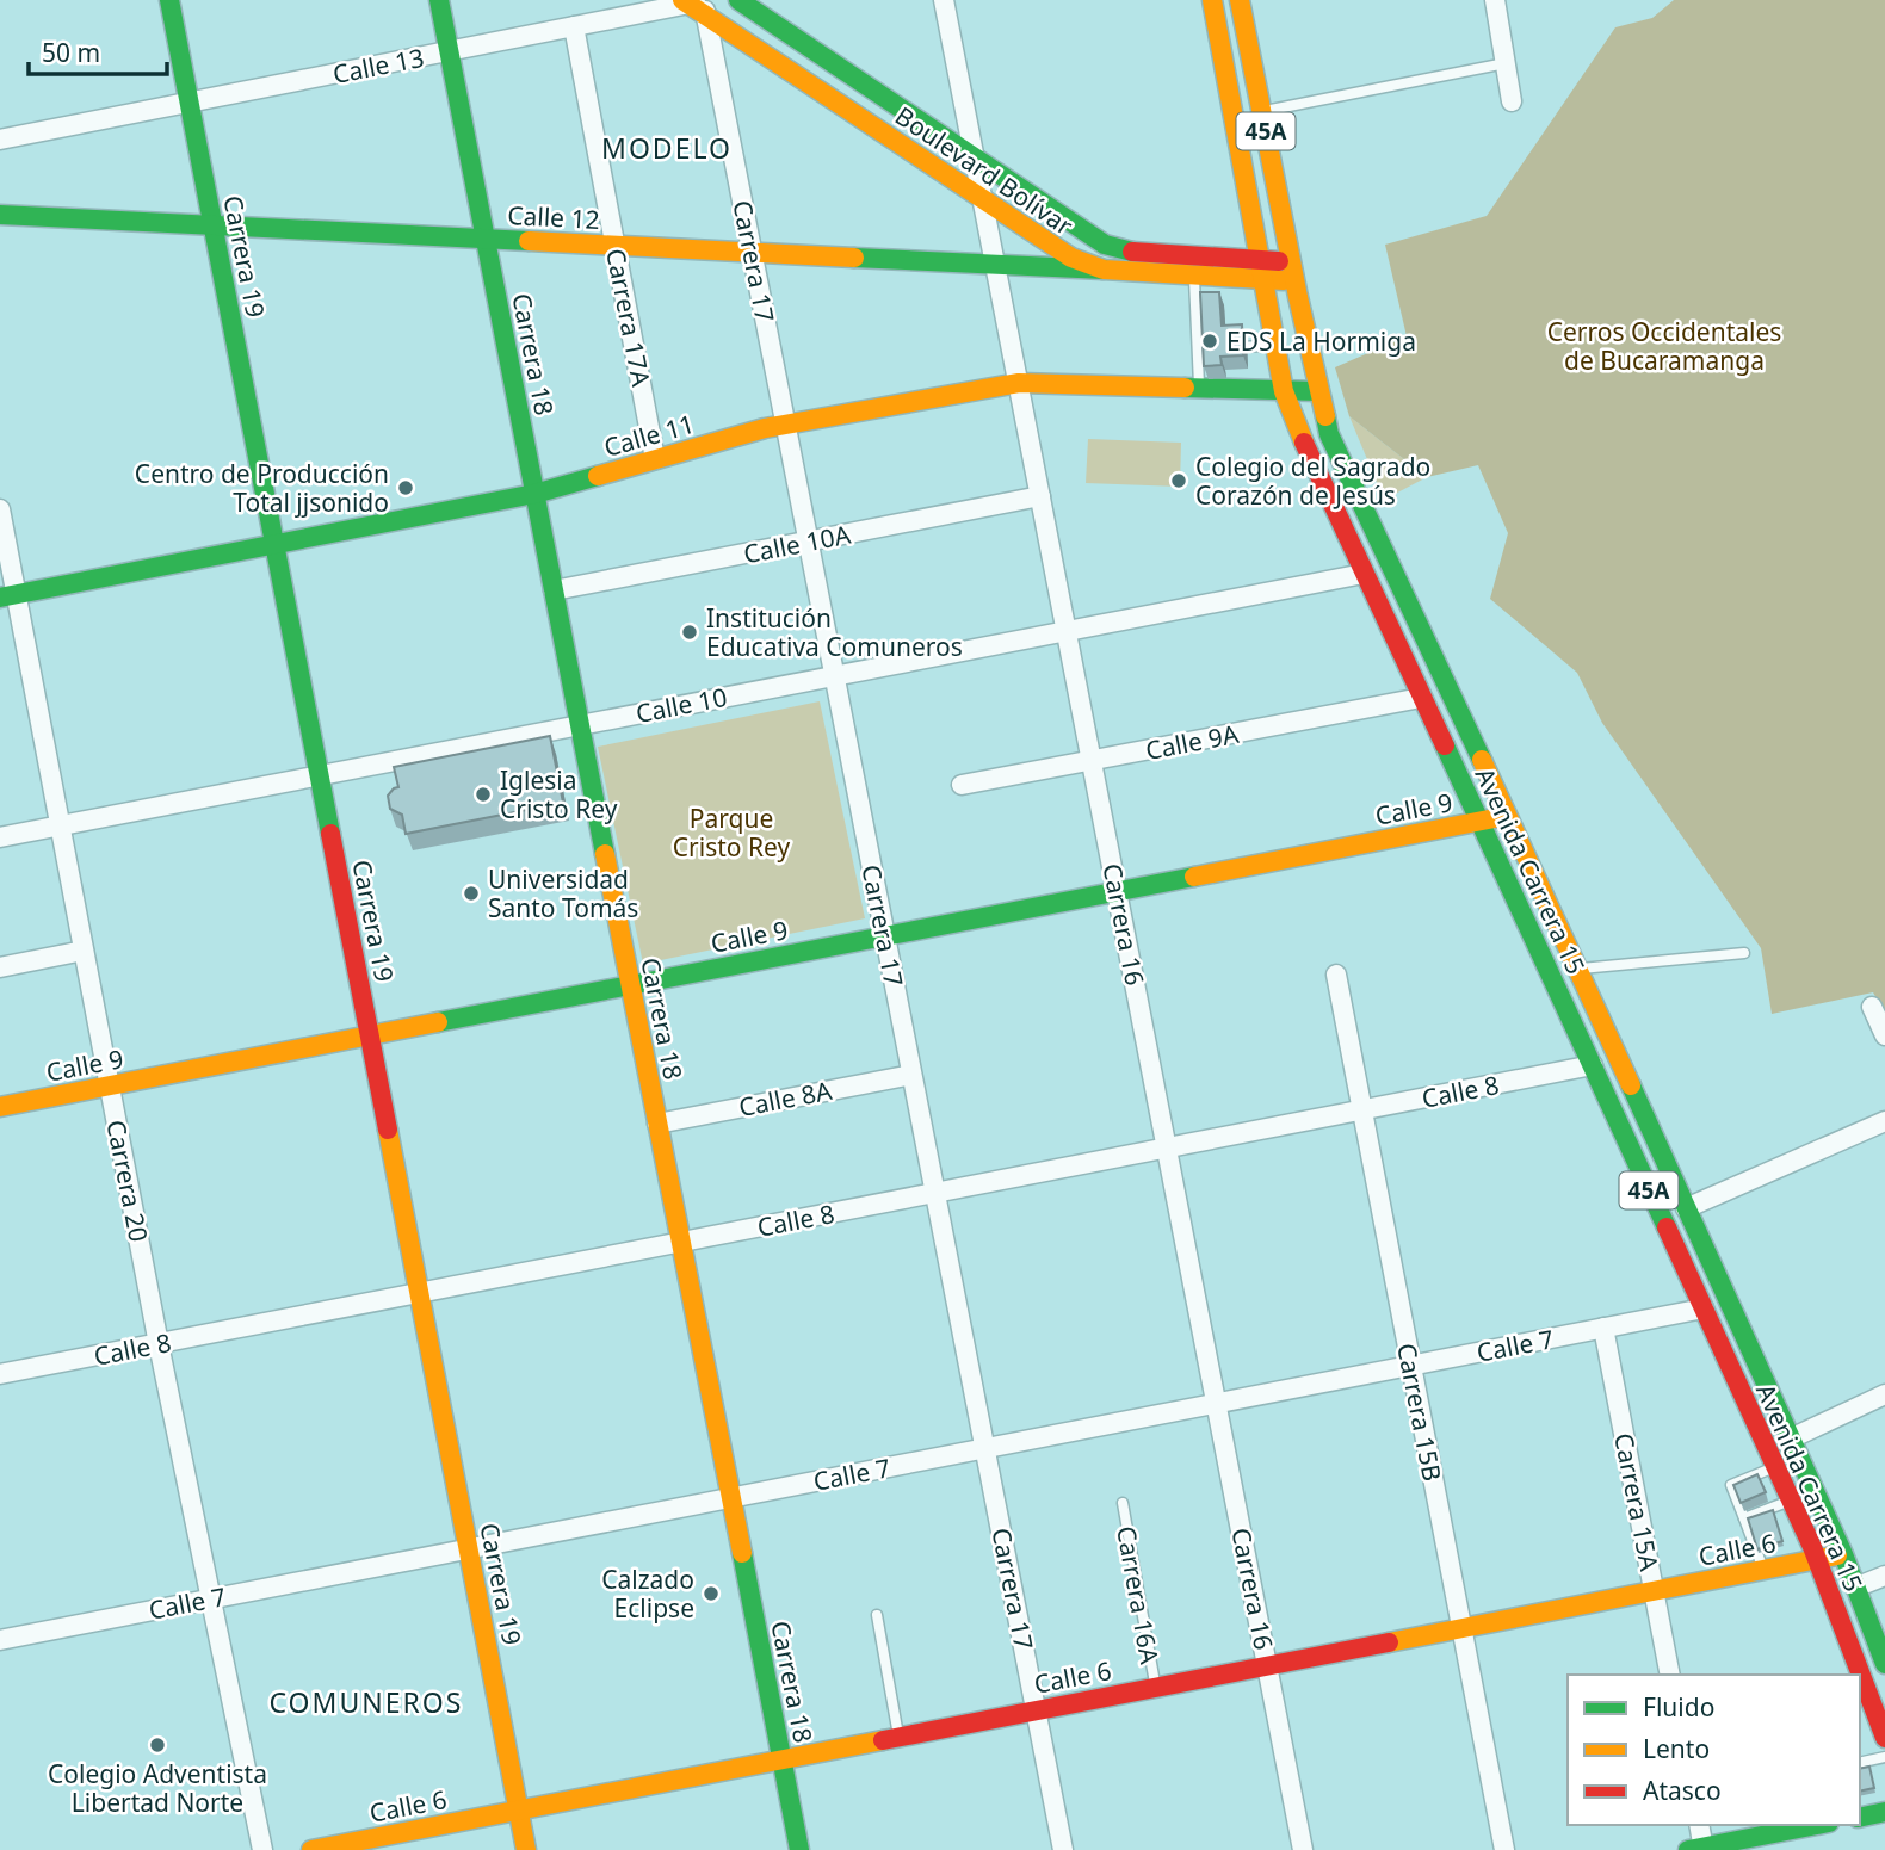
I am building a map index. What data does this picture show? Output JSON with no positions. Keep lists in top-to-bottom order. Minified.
{"streets":{"street":["Calle 13","45A","Boulevard Bolívar","Calle 12","Carrera 19","Carrera 17","Carrera 17A","Carrera 18","Calle 11","Calle 10A","Calle 10","Calle 9A","Calle 9","Avenida Carrera 15","Carrera 16","Calle 8","Calle 8A","Carrera 20","Calle 7","Carrera 15B","Carrera 15A","Calle 6"],"lane":["Carrera 16A"]},"crossings":[["Calle 13","Boulevard Bolívar"],["Calle 13","Carrera 19"],["Calle 13","Carrera 17"],["Calle 13","Carrera 17A"],["Calle 13","Carrera 18"],["Boulevard Bolívar","Calle 12"],["Boulevard Bolívar","Carrera 17"],["Boulevard Bolívar","Avenida Carrera 15"],["Boulevard Bolívar","Carrera 16"],["Calle 12","Carrera 19"],["Calle 12","Carrera 17"],["Calle 12","Carrera 17A"],["Calle 12","Carrera 18"],["Calle 12","Carrera 16"],["Carrera 19","Calle 11"],["Carrera 19","Calle 10"],["Carrera 19","Calle 9"],["Carrera 19","Calle 8"],["Carrera 19","Calle 7"],["Carrera 19","Calle 6"],["Carrera 17","Calle 11"],["Carrera 17","Calle 10A"],["Carrera 17","Calle 10"],["Carrera 17","Calle 9"],["Carrera 17","Calle 8"],["Carrera 17","Calle 8A"],["Carrera 17","Calle 7"],["Carrera 17","Calle 6"],["Carrera 17A","Calle 11"],["Carrera 18","Calle 11"],["Carrera 18","Calle 10A"],["Carrera 18","Calle 10"],["Carrera 18","Calle 9"],["Carrera 18","Calle 8"],["Carrera 18","Calle 8A"],["Carrera 18","Calle 7"],["Carrera 18","Calle 6"],["Calle 11","Avenida Carrera 15"],["Calle 11","Carrera 16"],["Calle 11","Carrera 20"],["Calle 10A","Carrera 16"],["Calle 10","Avenida Carrera 15"],["Calle 10","Carrera 16"],["Calle 10","Carrera 20"],["Calle 9A","Avenida Carrera 15"],["Calle 9A","Carrera 16"],["Calle 9","Avenida Carrera 15"],["Calle 9","Carrera 16"],["Calle 9","Carrera 20"],["Avenida Carrera 15","Calle 8"],["Avenida Carrera 15","Calle 7"],["Avenida Carrera 15","Calle 6"],["Carrera 16","Calle 8"],["Carrera 16","Calle 7"],["Carrera 16","Calle 6"],["Calle 8","Carrera 20"],["Calle 8","Carrera 15B"],["Carrera 20","Calle 7"],["Calle 7","Carrera 15B"],["Calle 7","Carrera 15A"],["Carrera 15B","Calle 6"],["Carrera 15A","Calle 6"],["Calle 6","Carrera 16A"]],"districts":["MODELO","COMUNEROS"],"parks":["Cerros Occidentales de Bucaramanga","Parque Cristo Rey"],"places":["EDS La Hormiga","Colegio del Sagrado Corazón de Jesús","Centro de Producción Total jjsonido","Institución Educativa Comuneros","Iglesia Cristo Rey","Universidad Santo Tomás","Calzado Eclipse","Colegio Adventista Libertad Norte"],"legend":["Fluido","Lento","Atasco"],"scale_bar":"50 m"}
